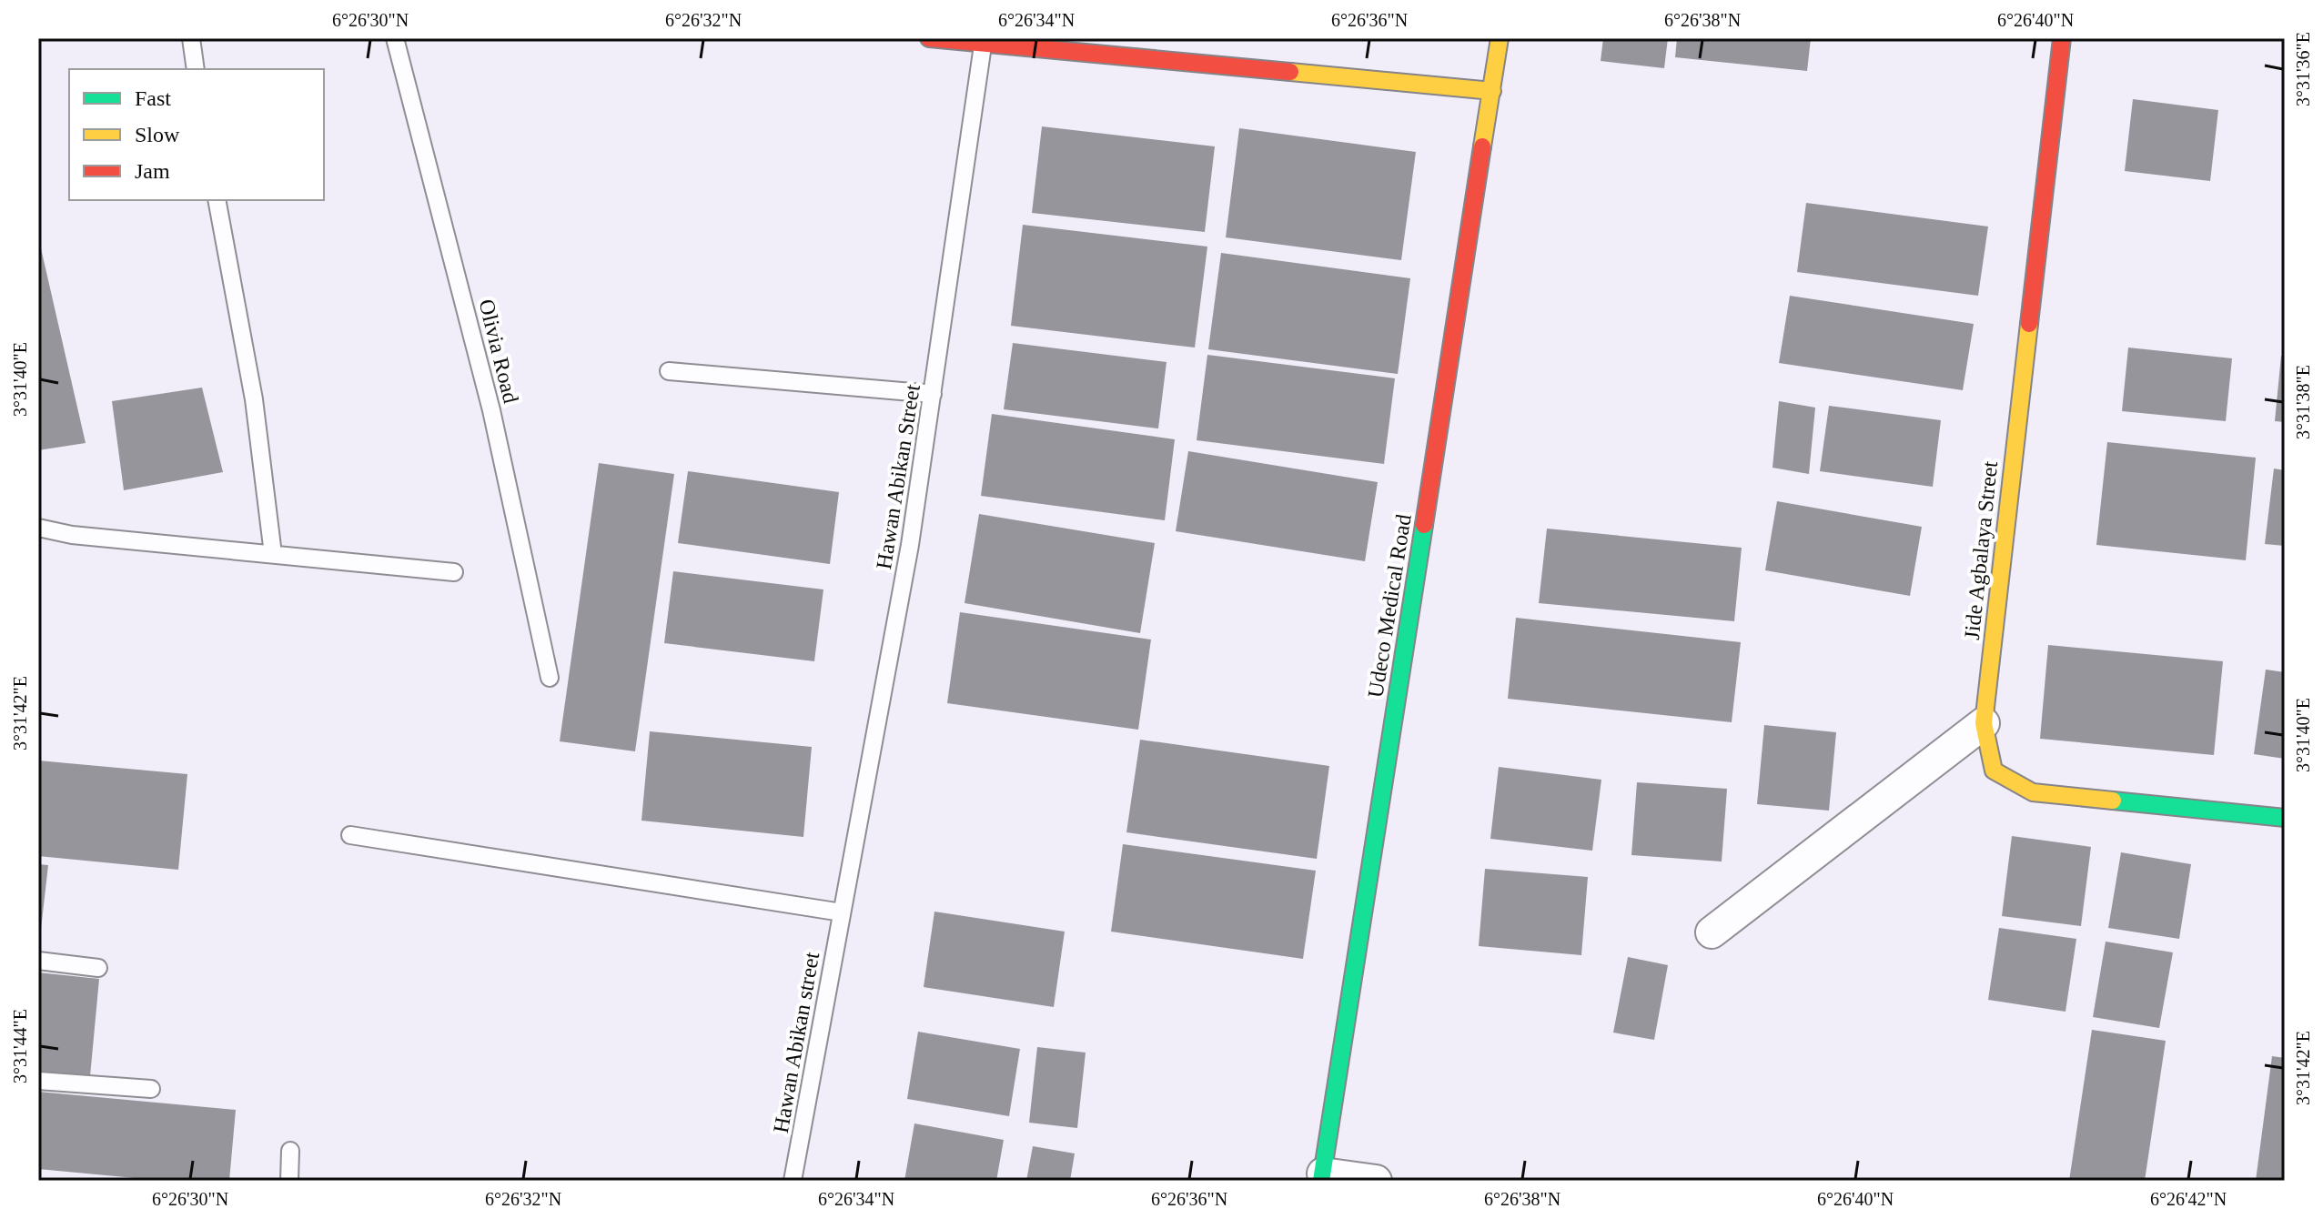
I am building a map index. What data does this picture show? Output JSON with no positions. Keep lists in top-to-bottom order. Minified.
{"streets":{"street":["Jide Agbalaya Street","Udeco Medical Road"],"lane":["Olivia Road","Hawan Abikan Street","Hawan Abikan street"]},"crossings":[["Hawan Abikan Street","Hawan Abikan street"]],"legend":["Fast","Slow","Jam"],"coordinates":["6°26'30\"N","6°26'32\"N","6°26'34\"N","6°26'36\"N","6°26'38\"N","6°26'40\"N","3°31'36\"E","3°31'40\"E","3°31'38\"E","3°31'42\"E","3°31'44\"E","6°26'42\"N"]}
